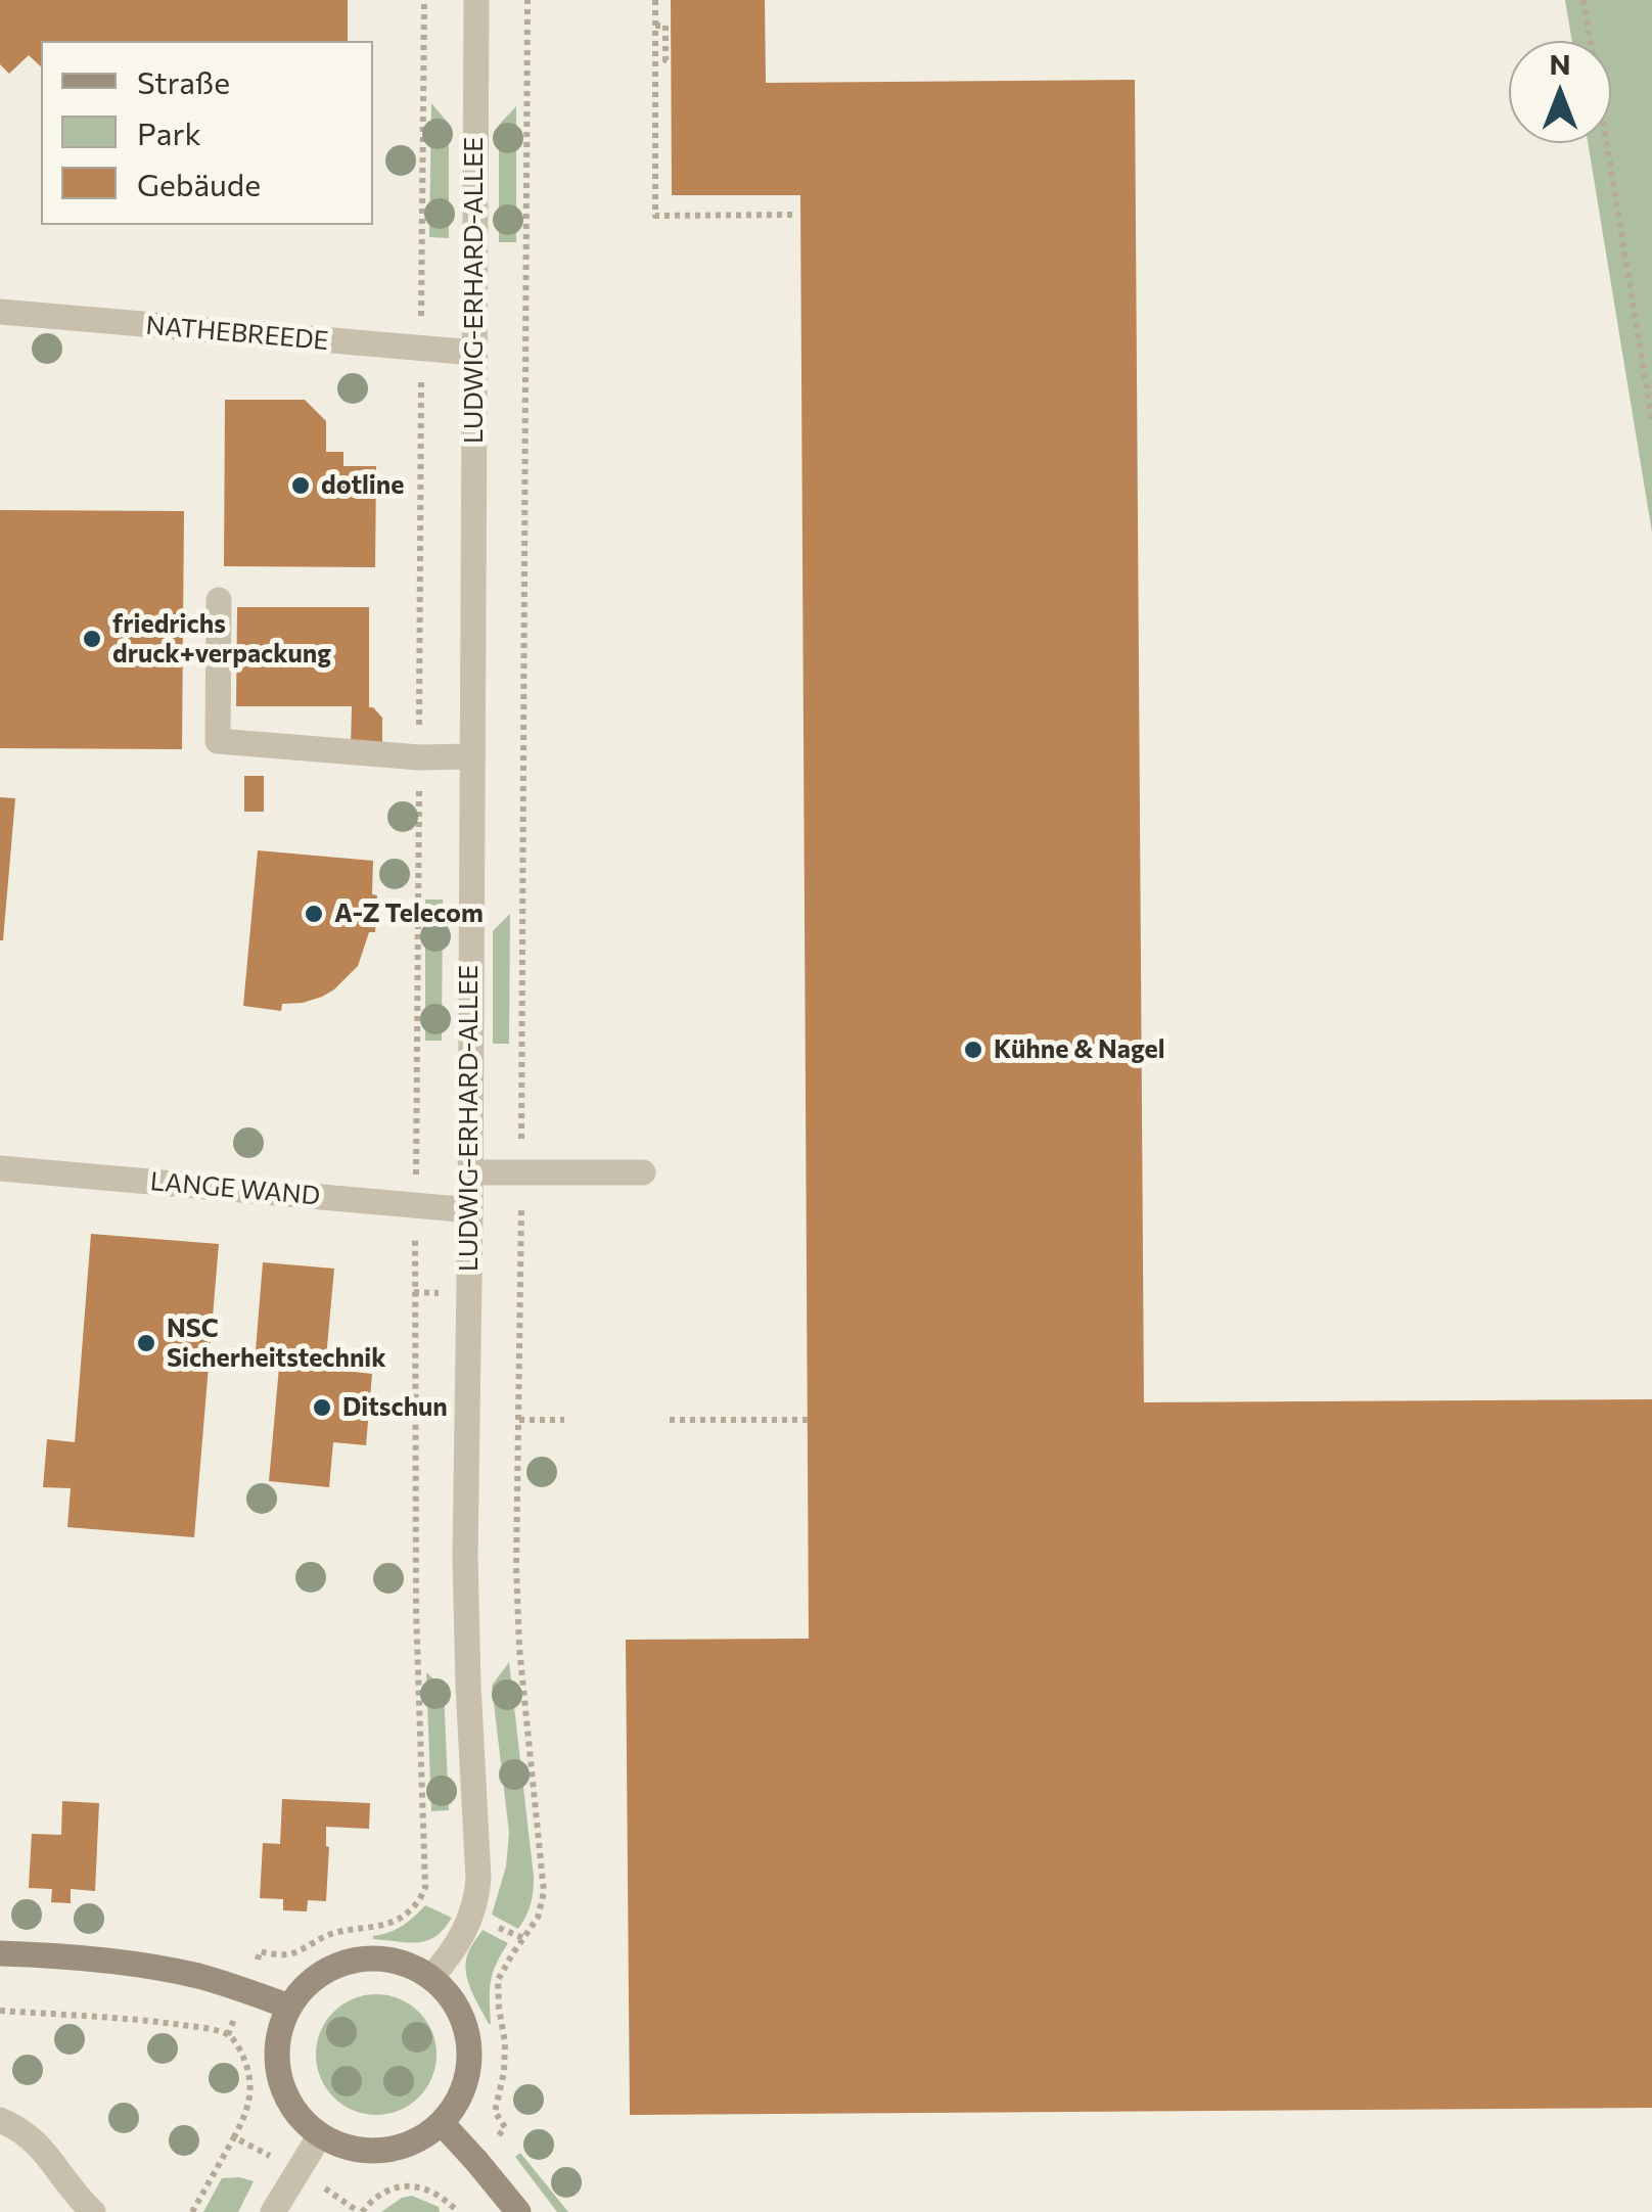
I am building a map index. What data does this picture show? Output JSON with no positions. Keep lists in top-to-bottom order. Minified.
{"streets":{"street":["LUDWIG-ERHARD-ALLEE","NATHEBREEDE","LANGE WAND"]},"crossings":[["LUDWIG-ERHARD-ALLEE","NATHEBREEDE"],["LUDWIG-ERHARD-ALLEE","LANGE WAND"]],"places":["dotline","friedrichs druck+verpackung","A-Z Telecom","Kühne & Nagel","NSC Sicherheitstechnik","Ditschun"],"legend":["Straße","Park","Gebäude"],"north":"top"}
